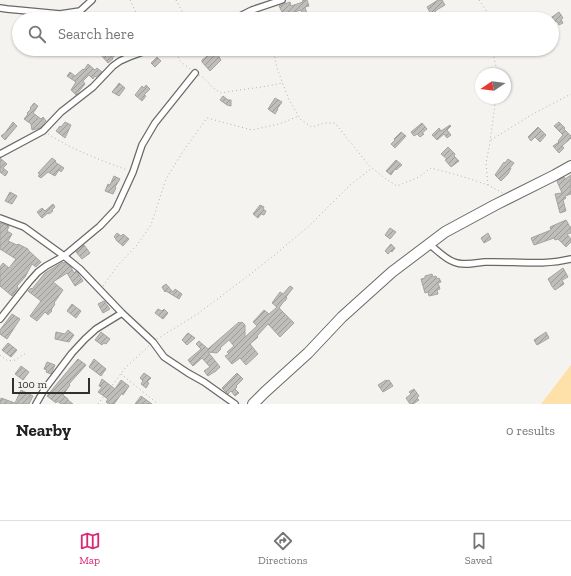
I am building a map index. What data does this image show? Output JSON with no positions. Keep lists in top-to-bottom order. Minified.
{"scale_bar":"100 m","north":"left","page":{"search":"Search here","scale":"100 m","heading":["Nearby","0 results"],"nav":["Map","Directions","Saved"]}}
